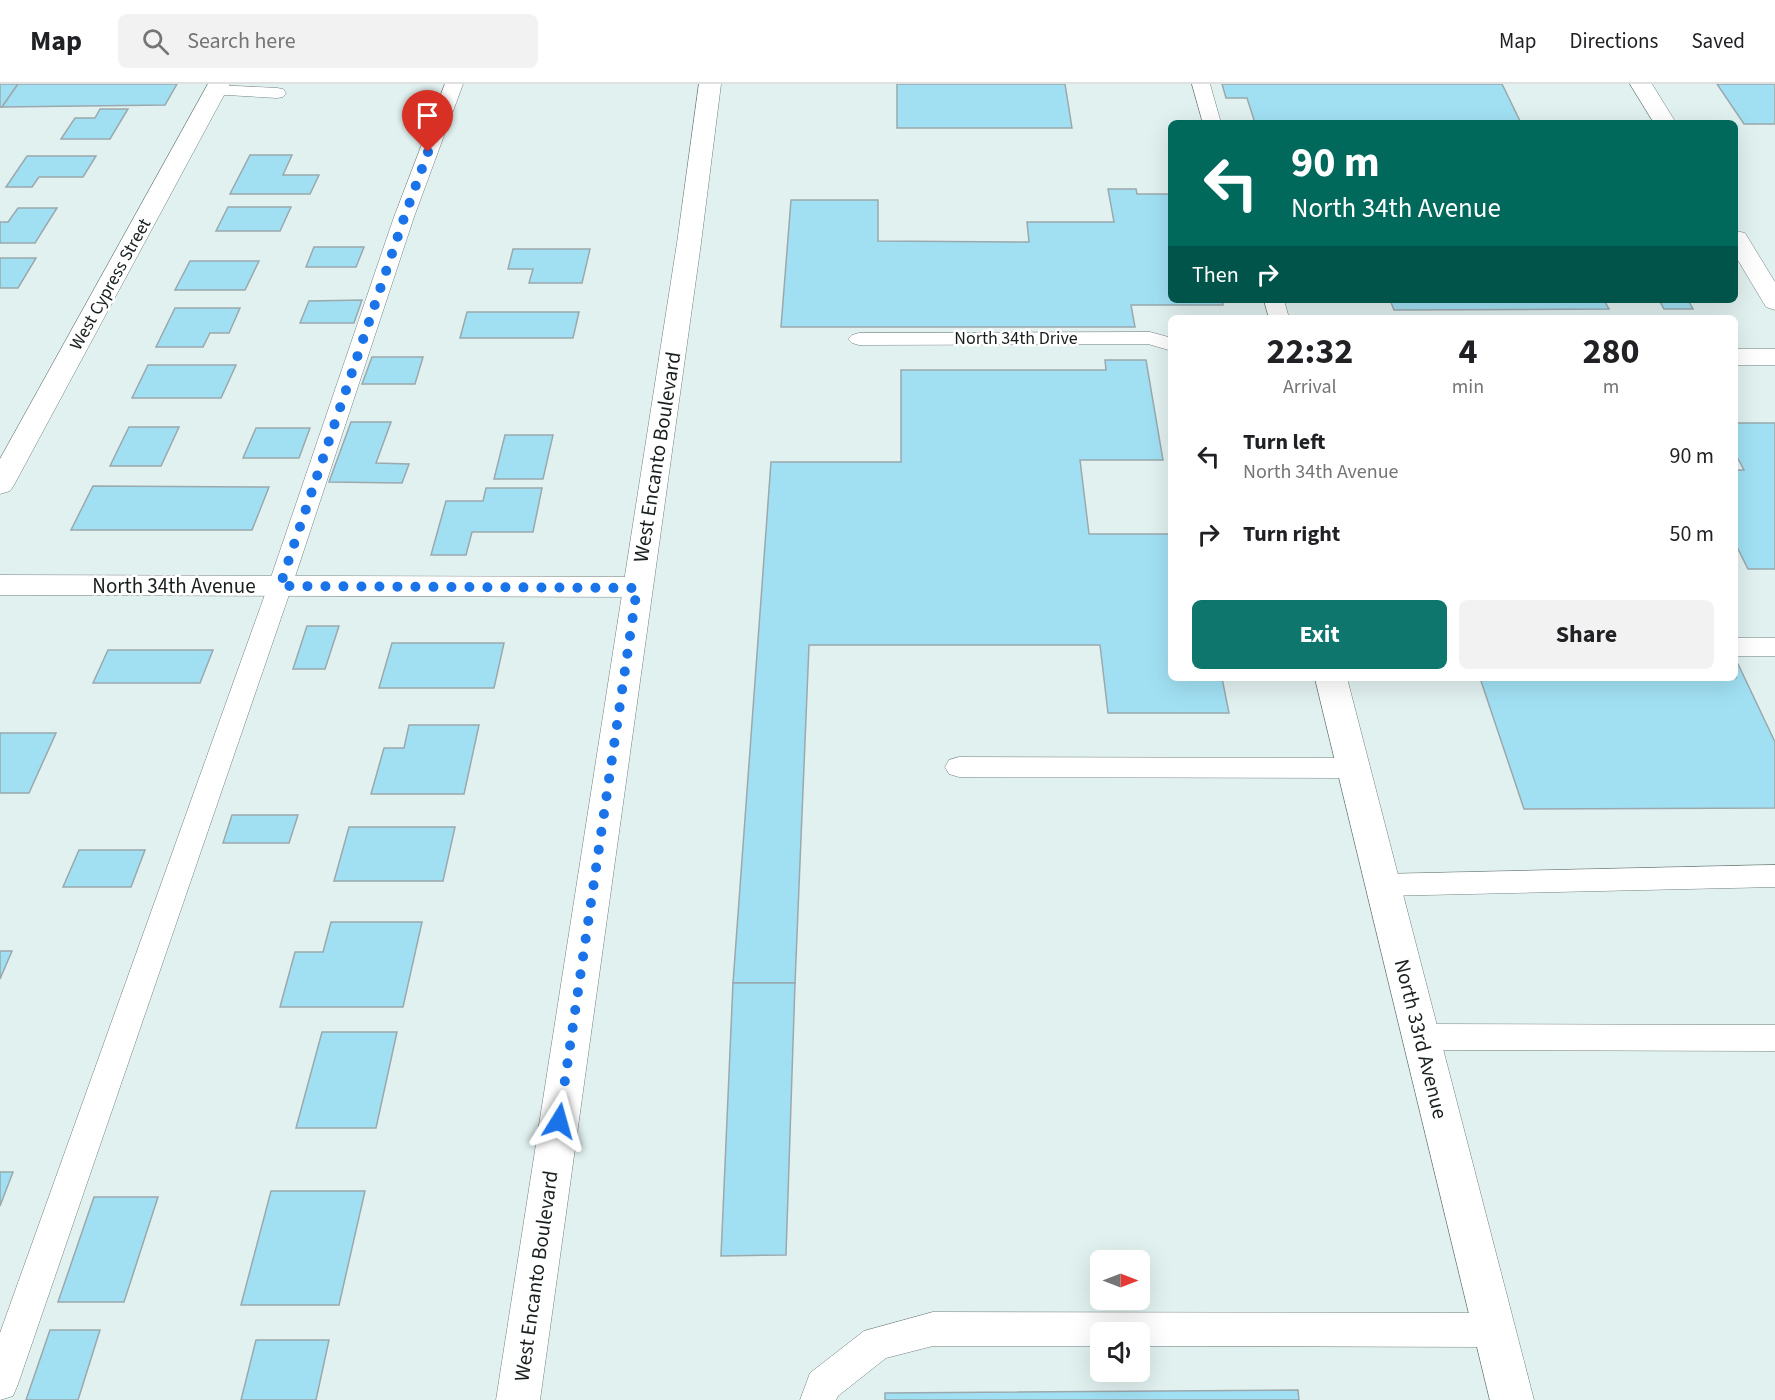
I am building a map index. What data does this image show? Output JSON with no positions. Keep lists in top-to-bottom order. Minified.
{"streets":{"street":["West Cypress Street","West Encanto Boulevard","North 34th Avenue","North 33rd Avenue"],"lane":["North 34th Drive"]},"crossings":[["West Encanto Boulevard","North 34th Avenue"]],"north":"right","page":{"header":"Map","search":"Search here","nav":["Map","Directions","Saved"],"turn":["90 m","North 34th Avenue"],"then":"Then","eta":["22:32","Arrival","4","min","280","m"],"list":[{"name":"Turn left","note":"North 34th Avenue","value":"90 m"},{"name":"Turn right","value":"50 m"}],"buttons":["Exit","Share"]}}
